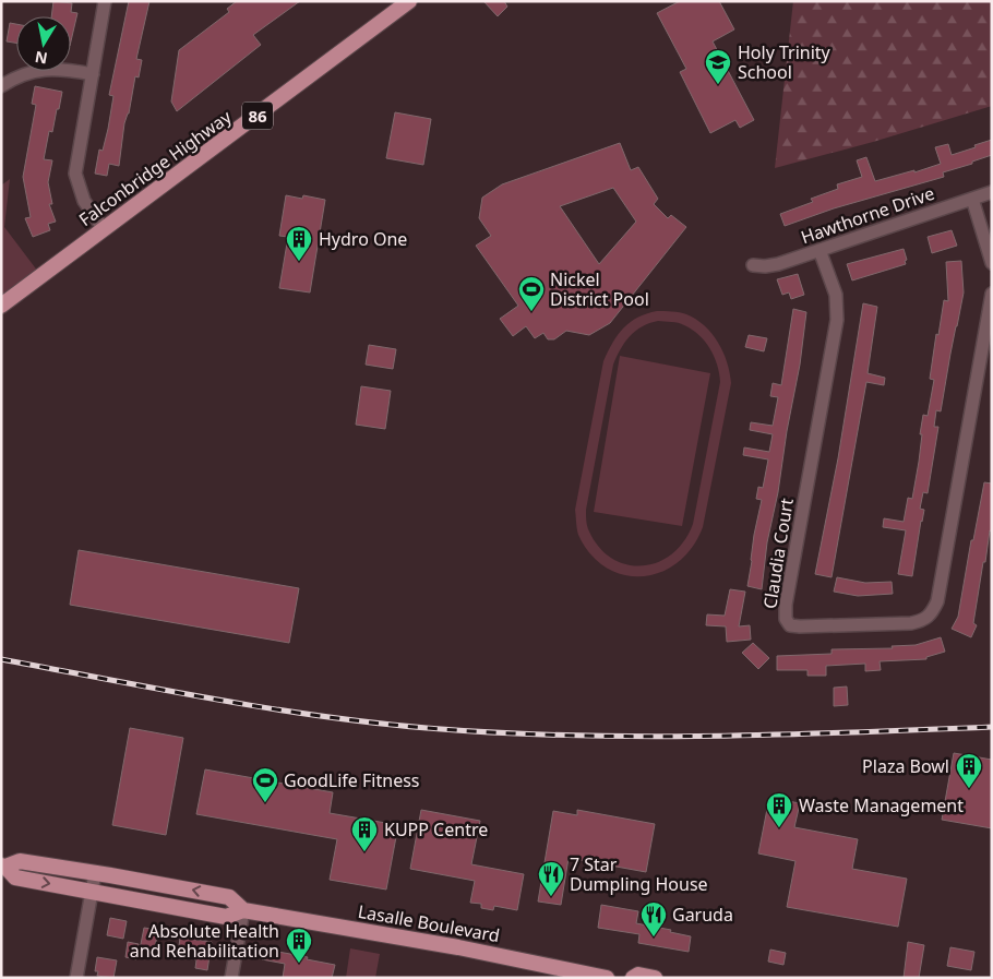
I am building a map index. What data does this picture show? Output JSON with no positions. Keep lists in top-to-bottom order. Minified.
{"streets":{"main road":["86","Falconbridge Highway","Lasalle Boulevard"],"street":["Hawthorne Drive","Claudia Court"]},"crossings":[["Hawthorne Drive","Claudia Court"]],"places":{"school or university":["Holy Trinity School"],"building":["Hydro One","Plaza Bowl","Waste Management","KUPP Centre","Absolute Health and Rehabilitation"],"sports":["Nickel District Pool","GoodLife Fitness"],"restaurant":["7 Star Dumpling House","Garuda"]},"north":"bottom"}
